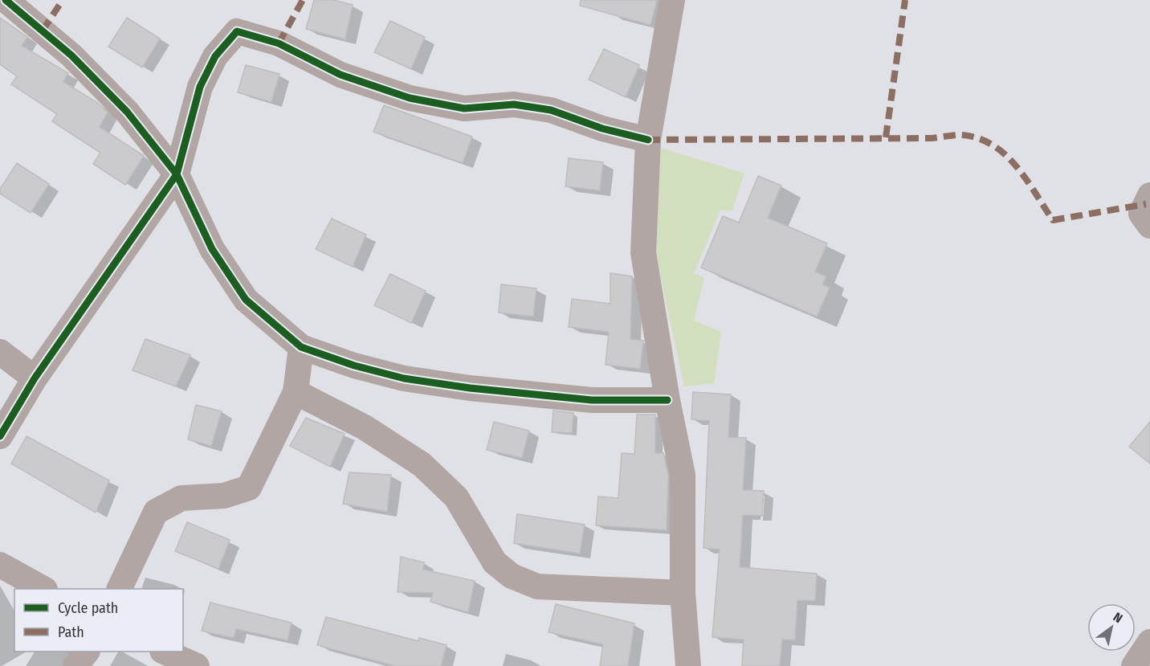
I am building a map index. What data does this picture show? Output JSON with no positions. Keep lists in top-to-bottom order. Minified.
{"legend":["Cycle path","Path"],"north":"top right"}
